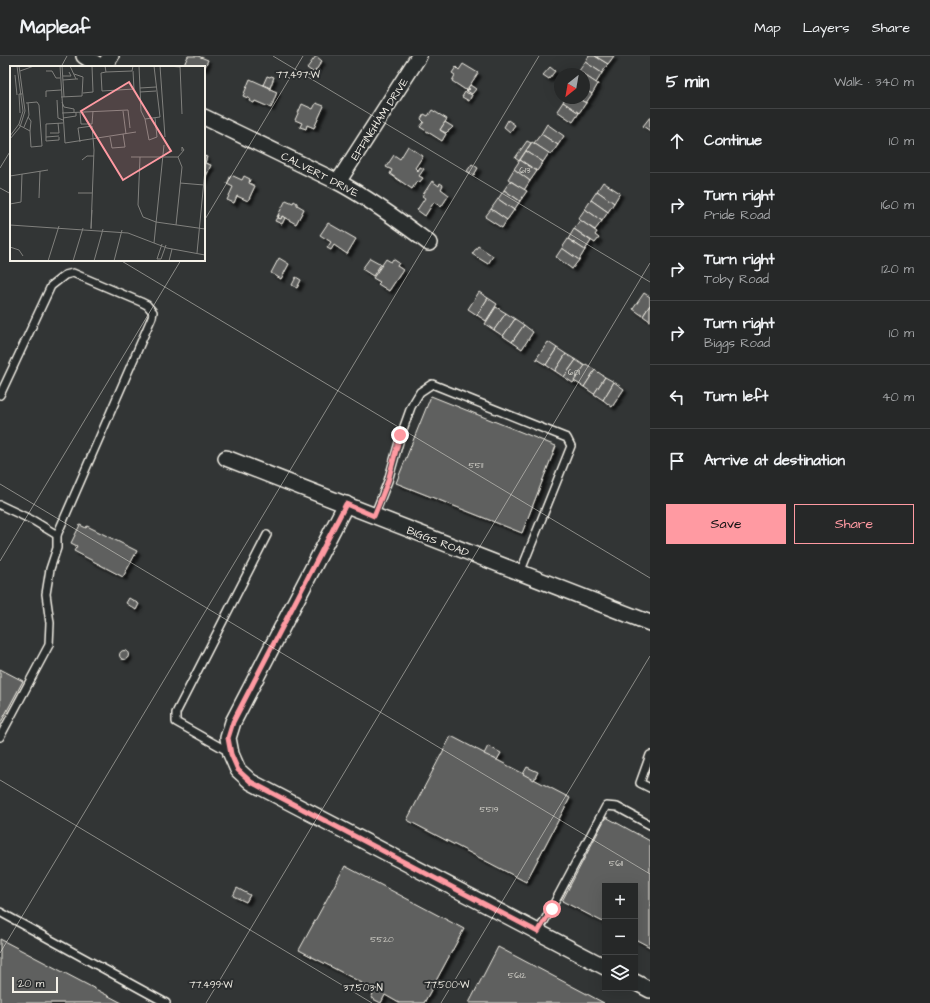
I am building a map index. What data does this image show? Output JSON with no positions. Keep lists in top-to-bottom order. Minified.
{"streets":{"street":["EFFINGHAM DRIVE","CALVERT DRIVE","BIGGS ROAD"]},"crossings":[["EFFINGHAM DRIVE","CALVERT DRIVE"]],"house_numbers":["613","601","5511","5519","5611","5520","5612"],"scale_bar":"20 m","north":"bottom left","page":{"header":"Mapleaf","nav":["Map","Layers","Share"],"heading":["5 min","Walk · 340 m"],"list":[["Continue","10 m"],["Turn right","Pride Road","160 m"],["Turn right","Toby Road","120 m"],["Turn right","Biggs Road","10 m"],["Turn left","40 m"],"Arrive at destination"],"buttons":["Save","Share"],"map_buttons":["+","−"],"scale":"20 m"},"coordinates":["77.497°W","77.499°W","77.500°W","37.503°N"]}
